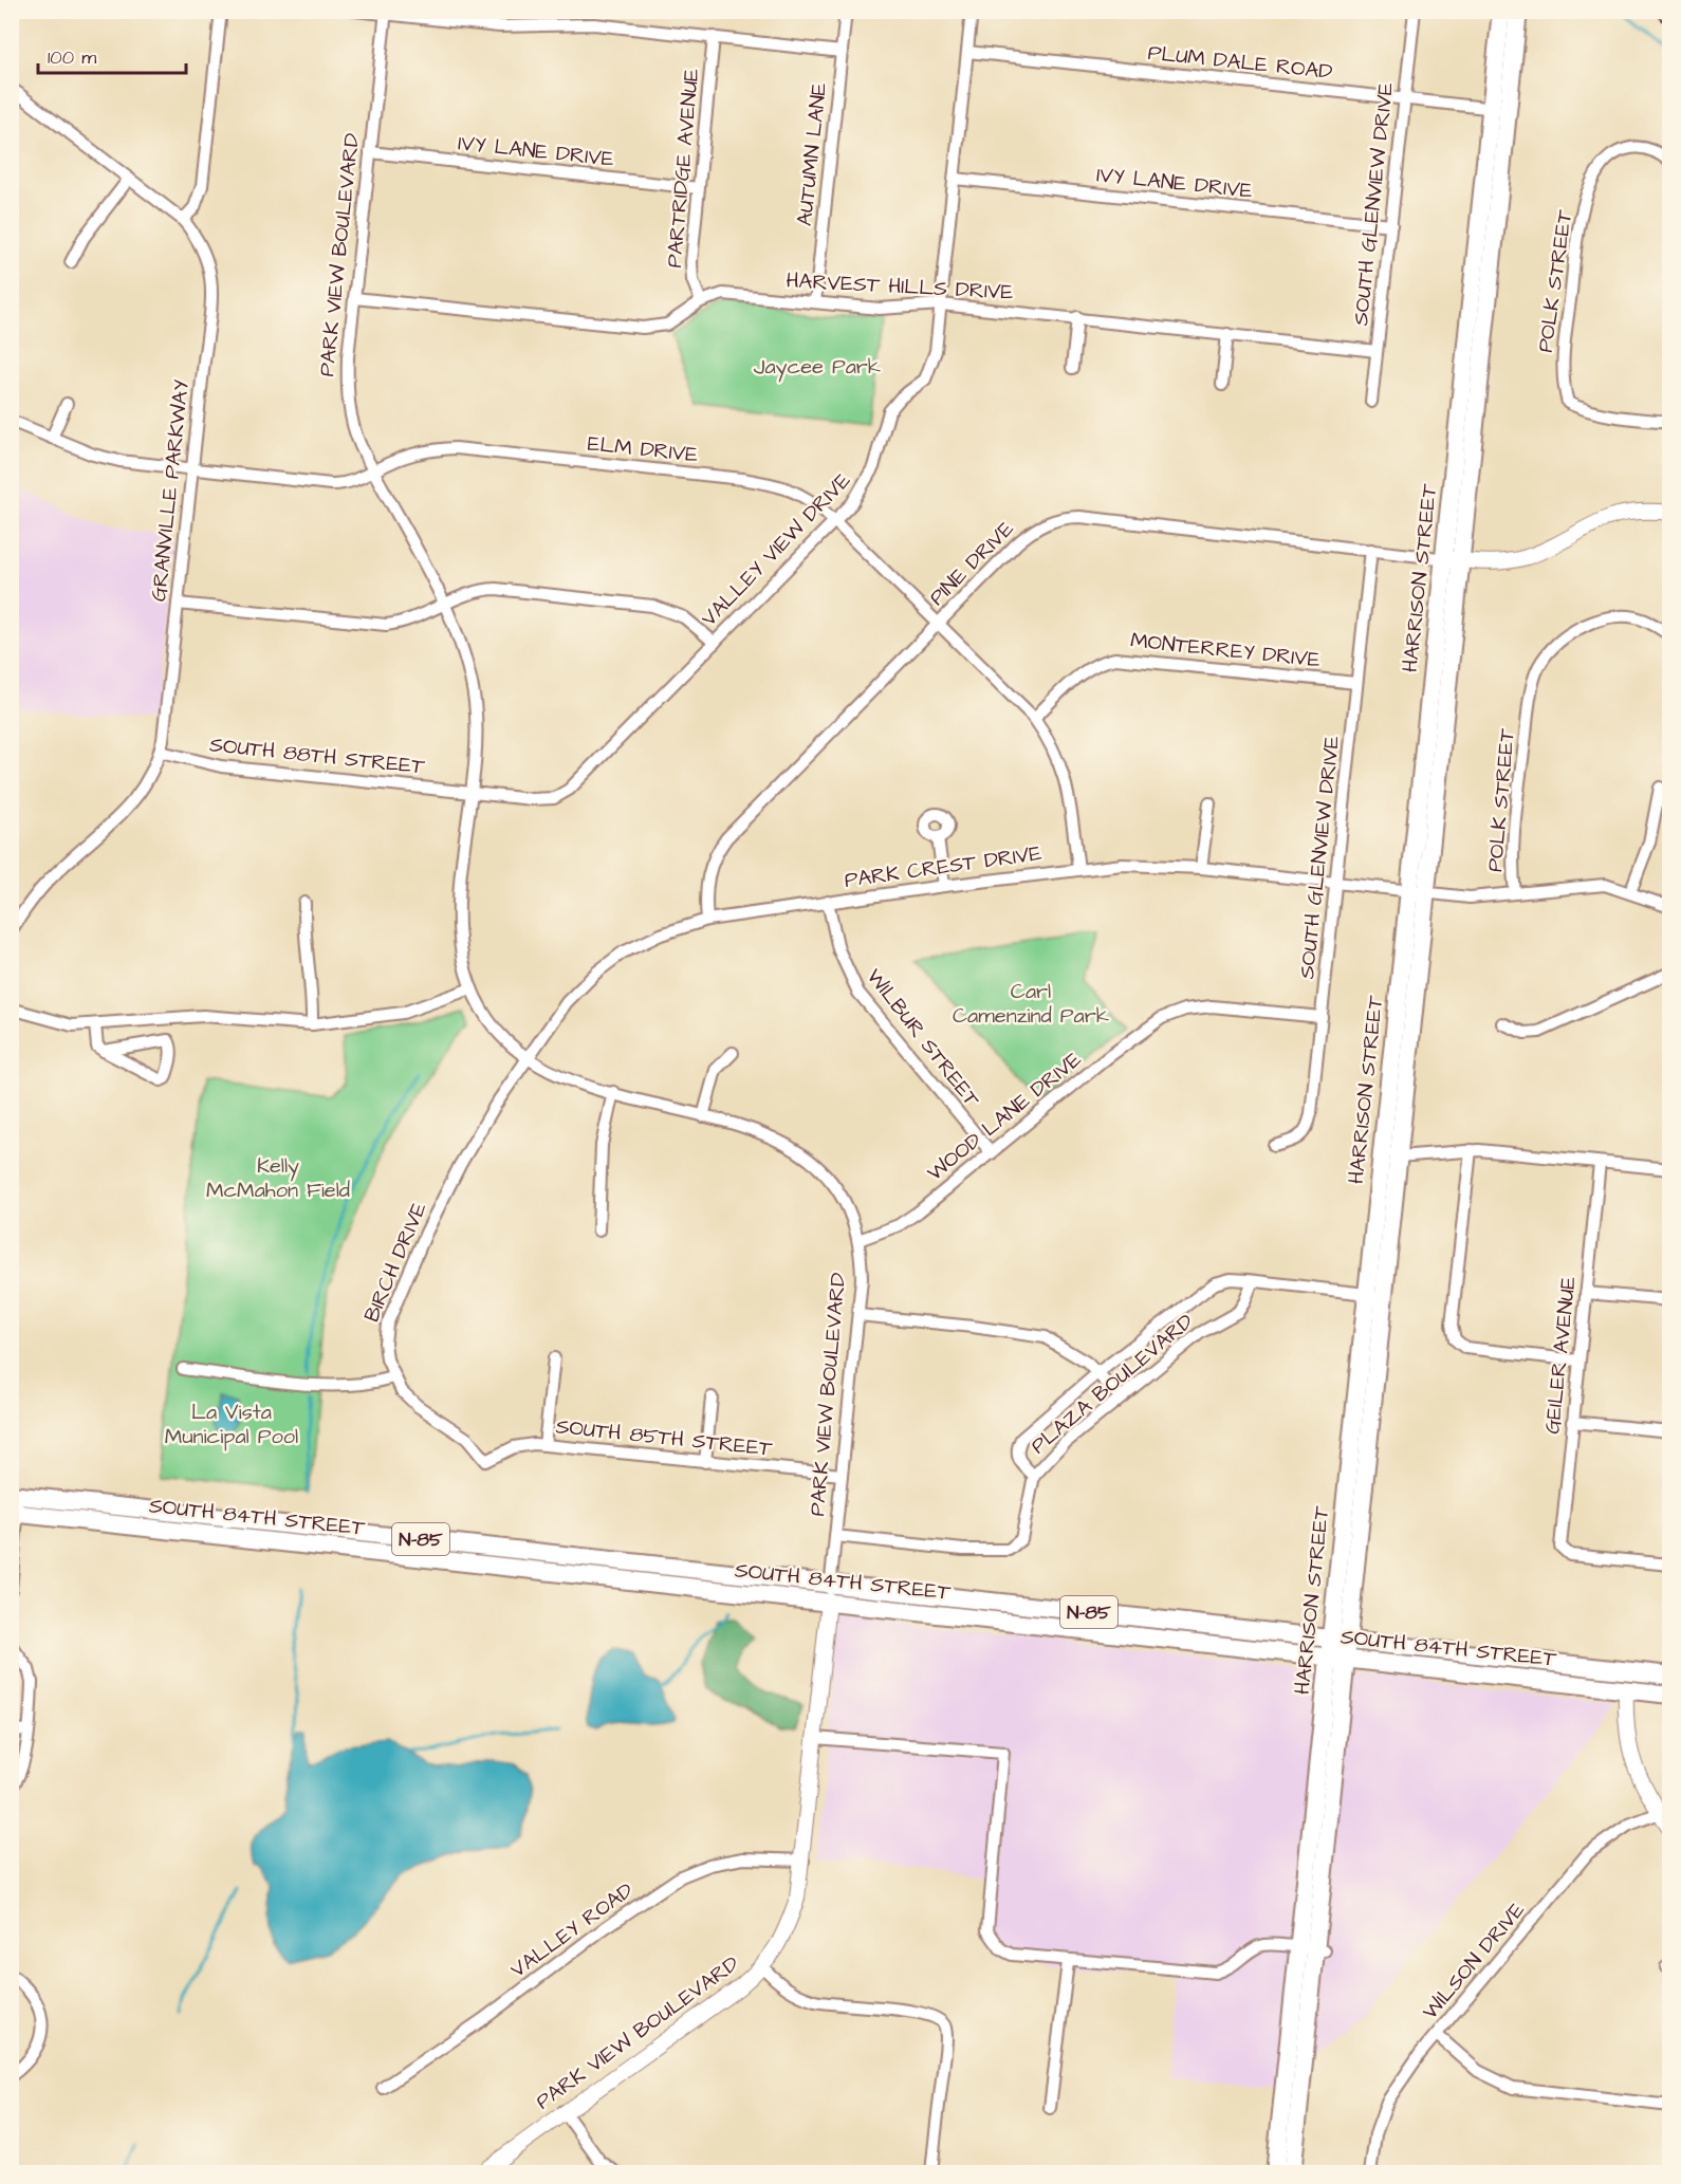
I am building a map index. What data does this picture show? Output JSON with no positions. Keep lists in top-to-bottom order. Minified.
{"streets":{"main road":["HARRISON STREET","SOUTH 84TH STREET","N-85"],"street":["PLUM DALE ROAD","IVY LANE DRIVE","AUTUMN LANE","PARTRIDGE AVENUE","SOUTH GLENVIEW DRIVE","PARK VIEW BOULEVARD","POLK STREET","HARVEST HILLS DRIVE","ELM DRIVE","GRANVILLE PARKWAY","VALLEY VIEW DRIVE","PINE DRIVE","MONTERREY DRIVE","SOUTH 88TH STREET","PARK CREST DRIVE","WILBUR STREET","WOOD LANE DRIVE","BIRCH DRIVE","GEILER AVENUE","PLAZA BOULEVARD","SOUTH 85TH STREET","VALLEY ROAD","WILSON DRIVE"]},"crossings":[["PLUM DALE ROAD","SOUTH GLENVIEW DRIVE"],["PLUM DALE ROAD","VALLEY VIEW DRIVE"],["PLUM DALE ROAD","HARRISON STREET"],["IVY LANE DRIVE","PARTRIDGE AVENUE"],["IVY LANE DRIVE","SOUTH GLENVIEW DRIVE"],["IVY LANE DRIVE","PARK VIEW BOULEVARD"],["IVY LANE DRIVE","VALLEY VIEW DRIVE"],["AUTUMN LANE","HARVEST HILLS DRIVE"],["PARTRIDGE AVENUE","HARVEST HILLS DRIVE"],["SOUTH GLENVIEW DRIVE","HARVEST HILLS DRIVE"],["SOUTH GLENVIEW DRIVE","PINE DRIVE"],["SOUTH GLENVIEW DRIVE","MONTERREY DRIVE"],["SOUTH GLENVIEW DRIVE","PARK CREST DRIVE"],["SOUTH GLENVIEW DRIVE","WOOD LANE DRIVE"],["PARK VIEW BOULEVARD","HARVEST HILLS DRIVE"],["PARK VIEW BOULEVARD","ELM DRIVE"],["PARK VIEW BOULEVARD","VALLEY VIEW DRIVE"],["PARK VIEW BOULEVARD","SOUTH 88TH STREET"],["PARK VIEW BOULEVARD","PARK CREST DRIVE"],["PARK VIEW BOULEVARD","WOOD LANE DRIVE"],["PARK VIEW BOULEVARD","BIRCH DRIVE"],["PARK VIEW BOULEVARD","PLAZA BOULEVARD"],["PARK VIEW BOULEVARD","SOUTH 85TH STREET"],["PARK VIEW BOULEVARD","SOUTH 84TH STREET"],["PARK VIEW BOULEVARD","VALLEY ROAD"],["POLK STREET","PARK CREST DRIVE"],["HARVEST HILLS DRIVE","VALLEY VIEW DRIVE"],["ELM DRIVE","GRANVILLE PARKWAY"],["ELM DRIVE","VALLEY VIEW DRIVE"],["ELM DRIVE","PINE DRIVE"],["ELM DRIVE","MONTERREY DRIVE"],["ELM DRIVE","PARK CREST DRIVE"],["GRANVILLE PARKWAY","SOUTH 88TH STREET"],["VALLEY VIEW DRIVE","SOUTH 88TH STREET"],["PINE DRIVE","HARRISON STREET"],["PINE DRIVE","PARK CREST DRIVE"],["HARRISON STREET","PARK CREST DRIVE"],["HARRISON STREET","SOUTH 84TH STREET"],["PARK CREST DRIVE","WILBUR STREET"],["PARK CREST DRIVE","BIRCH DRIVE"],["WILBUR STREET","WOOD LANE DRIVE"],["BIRCH DRIVE","SOUTH 85TH STREET"]],"parks":["Jaycee Park","Carl Camenzind Park","Kelly McMahon Field","La Vista Municipal Pool"],"scale_bar":"100 m"}
